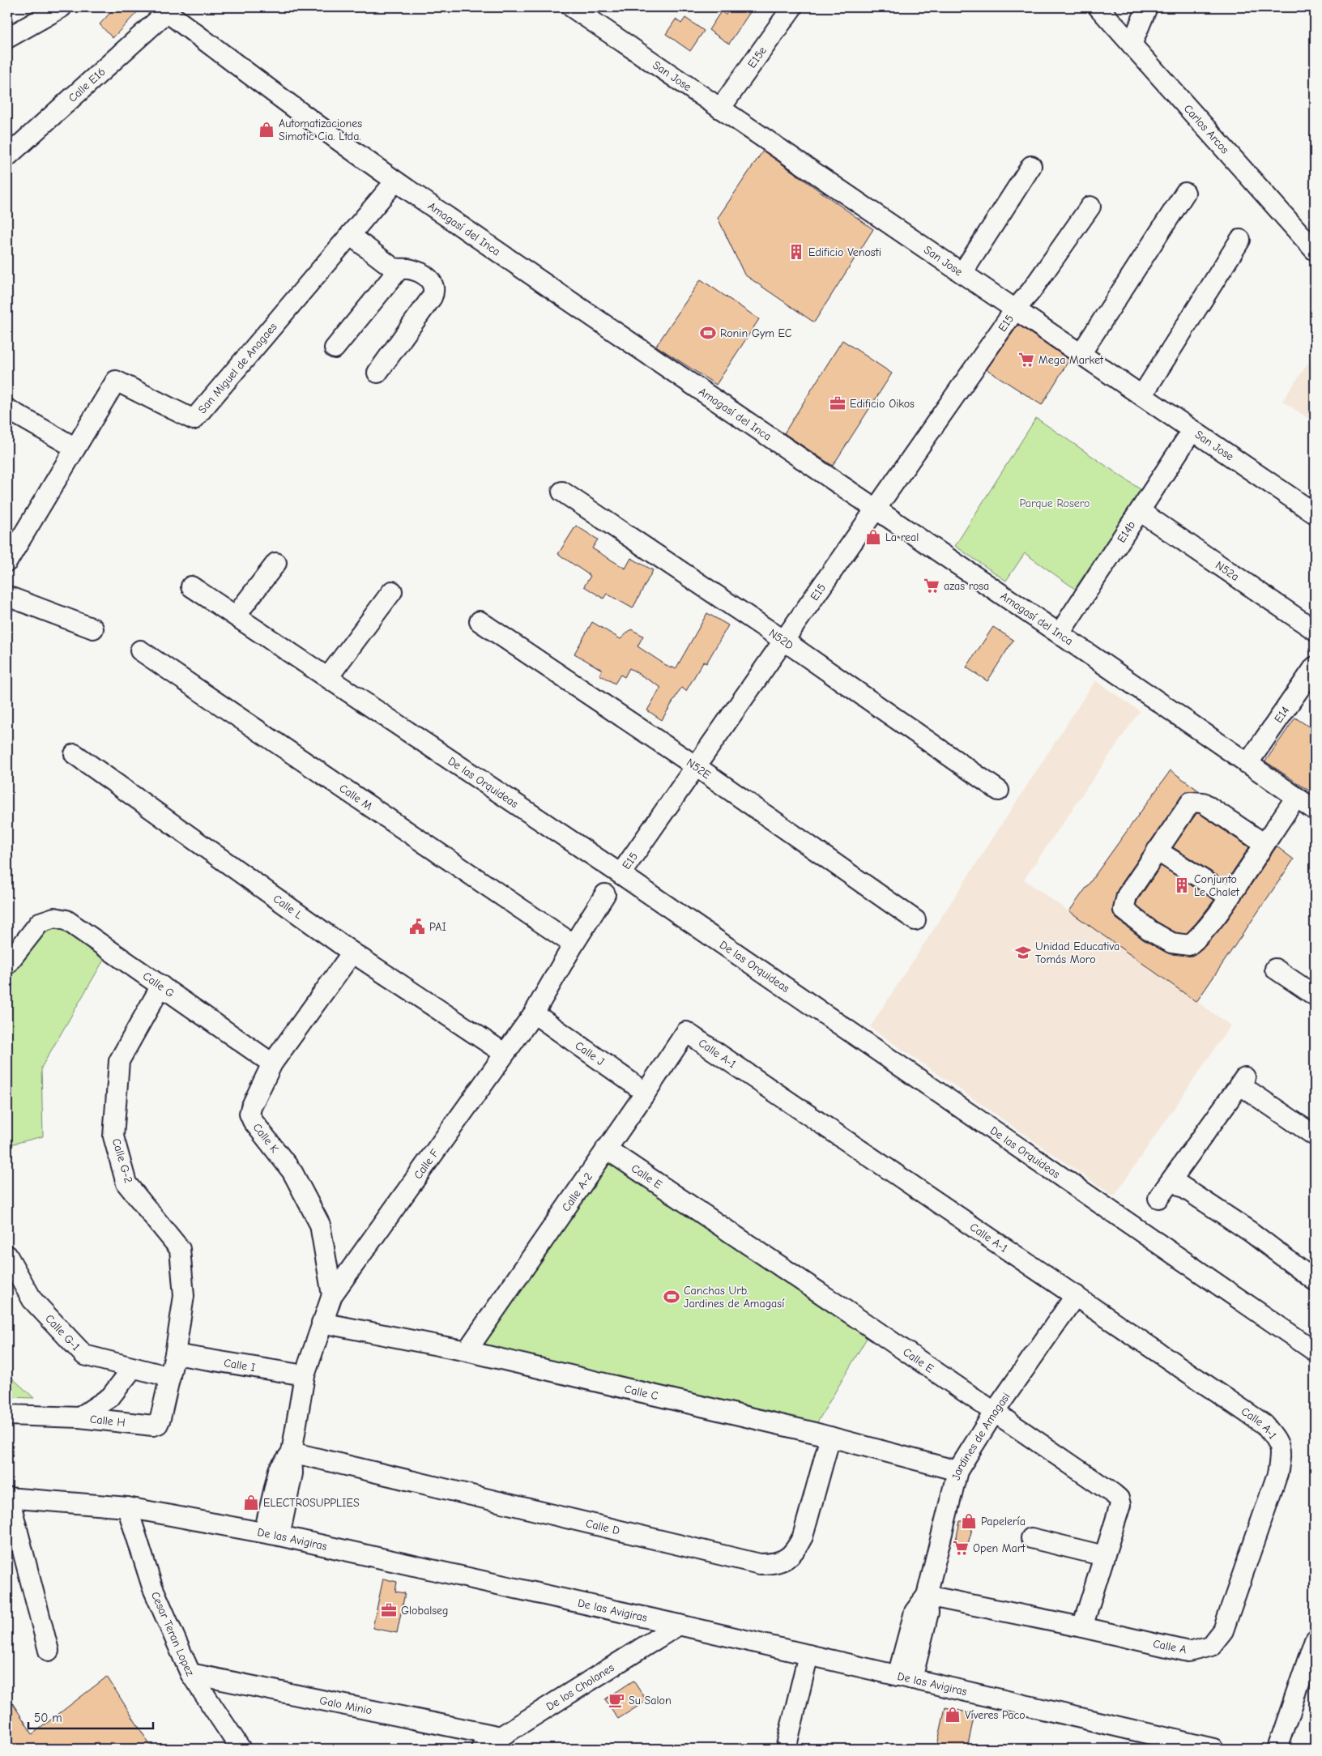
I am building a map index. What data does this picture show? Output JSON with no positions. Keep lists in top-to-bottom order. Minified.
{"streets":{"street":["E15e","San Jose","Calle E16","Carlos Arcos","Amagasí del Inca","E15","San Miguel de Anagaes","E14b","N52a","N52D","E14","N52E","De las Orquideas","Calle M","Calle L","Calle G","Calle J","Calle A-1","Calle K","Calle G-2","Calle F","Calle E","Calle A-2","Calle G-1","Calle I","Calle C","Calle H","Jardines de Amagasi","Calle D","De las Avigiras","Cesar Teran Lopez","Calle A","De los Cholanes","Galo Minio"]},"crossings":[["E15e","San Jose"],["San Jose","E15"],["San Jose","E14b"],["Calle E16","Amagasí del Inca"],["Amagasí del Inca","E15"],["Amagasí del Inca","San Miguel de Anagaes"],["Amagasí del Inca","E14b"],["Amagasí del Inca","E14"],["E15","N52D"],["E15","N52E"],["E15","De las Orquideas"],["E14b","N52a"],["Calle M","Calle F"],["Calle L","Calle K"],["Calle L","Calle F"],["Calle G","Calle K"],["Calle G","Calle G-2"],["Calle J","Calle F"],["Calle J","Calle A-2"],["Calle A-1","Calle A-2"],["Calle A-1","Jardines de Amagasi"],["Calle A-1","Calle A"],["Calle K","Calle F"],["Calle G-2","Calle G-1"],["Calle G-2","Calle I"],["Calle G-2","Calle H"],["Calle F","Calle I"],["Calle F","Calle C"],["Calle F","Calle D"],["Calle F","De las Avigiras"],["Calle E","Calle A-2"],["Calle E","Jardines de Amagasi"],["Calle E","Calle A"],["Calle A-2","Calle C"],["Calle G-1","Calle H"],["Calle C","Jardines de Amagasi"],["Calle C","Calle D"],["Jardines de Amagasi","De las Avigiras"],["Jardines de Amagasi","Calle A"],["De las Avigiras","Cesar Teran Lopez"],["De las Avigiras","De los Cholanes"],["Cesar Teran Lopez","Galo Minio"],["De los Cholanes","Galo Minio"]],"parks":["Parque Rosero"],"places":{"shop":["Automatizaciones Simotic Cia. Ltda.","La real","ELECTROSUPPLIES","Papelería","Víveres Paco"],"building":["Edificio Venosti","Conjunto Le Chalet"],"sports":["Ronin Gym EC","Canchas Urb. Jardines de Amagasí"],"supermarket":["Mega Market","azas rosa","Open Mart"],"office":["Edificio Oikos","Globalseg"],"public building":["PAI"],"school or university":["Unidad Educativa Tomás Moro"],"cafe":["Su Salon"]},"scale_bar":"50 m"}
